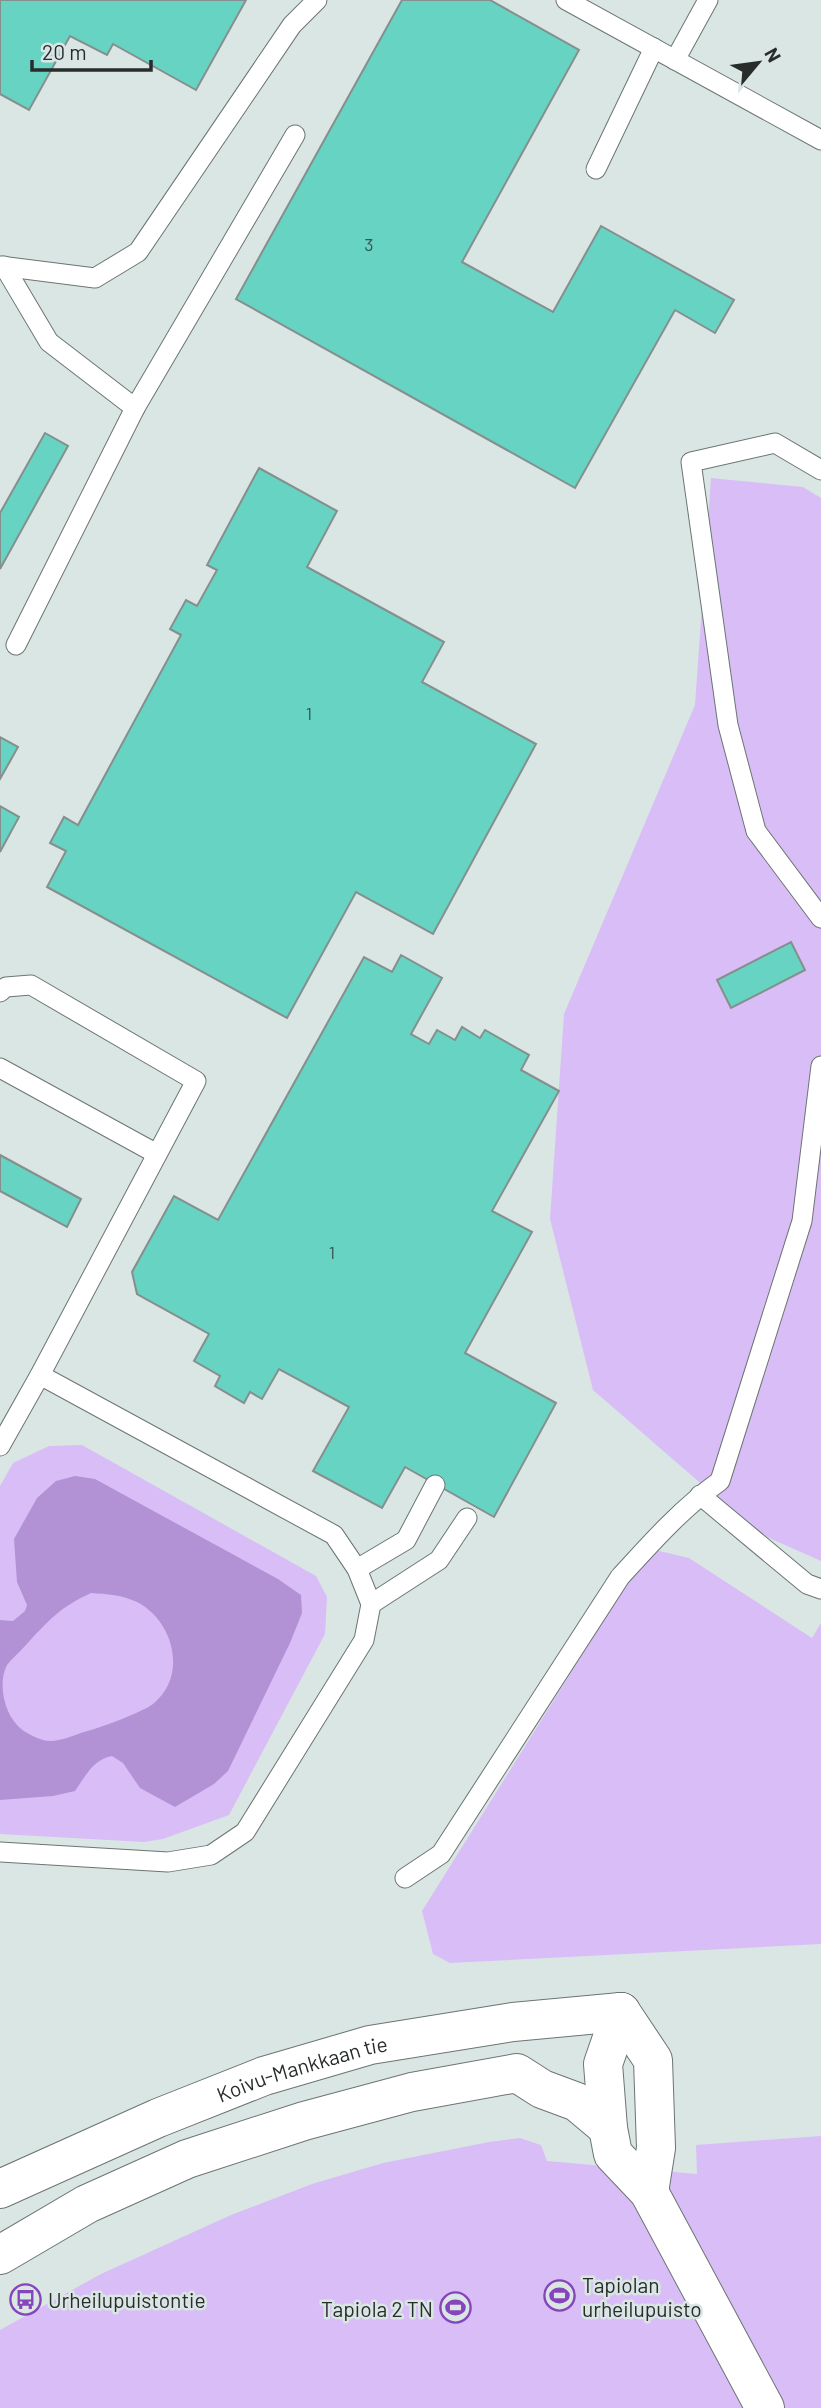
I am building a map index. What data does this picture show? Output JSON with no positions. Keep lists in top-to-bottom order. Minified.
{"streets":{"main road":["Koivu-Mankkaan tie"]},"places":{"sports":["Tapiolan urheilupuisto","Tapiola 2 TN"],"bus stop":["Urheilupuistontie"]},"house_numbers":["3","1","1"],"scale_bar":"20 m","north":"top right"}
